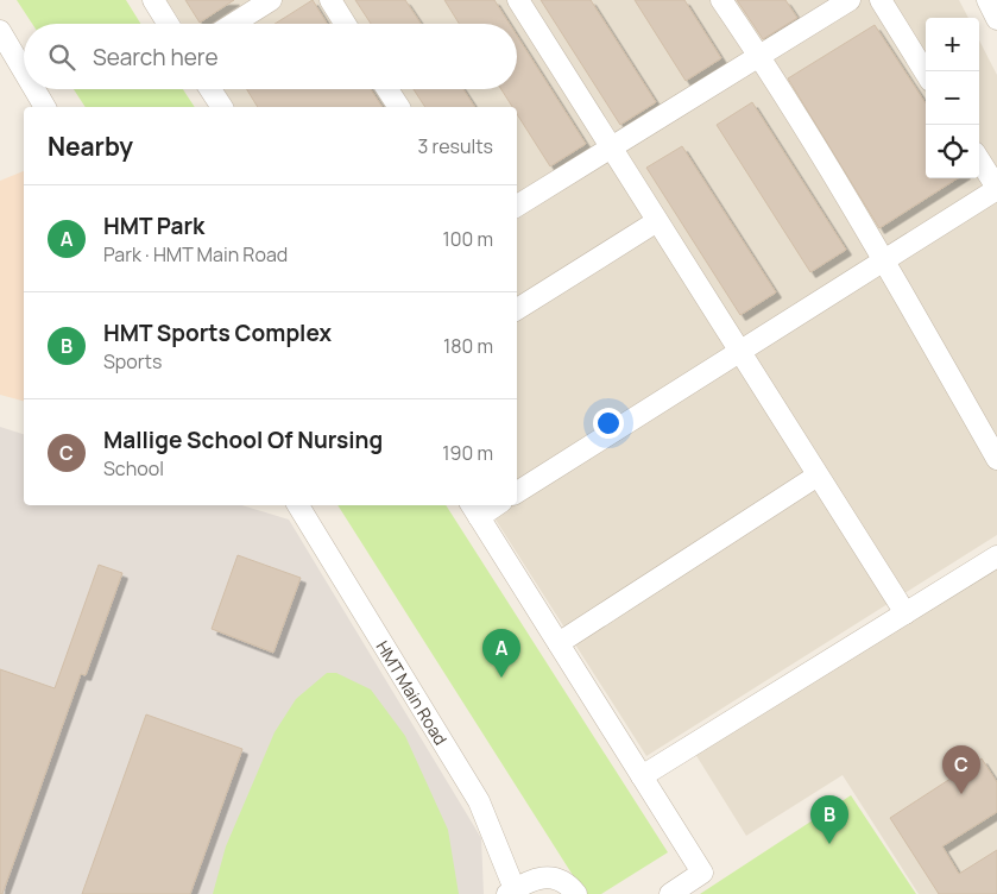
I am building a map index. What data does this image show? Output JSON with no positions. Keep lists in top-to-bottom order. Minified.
{"streets":{"street":["HMT Main Road"]},"page":{"map_buttons":["+","−"],"search":"Search here","heading":["Nearby","3 results"],"list":[{"mark":"A","name":"HMT Park","note":"Park · HMT Main Road","value":"100 m"},{"mark":"B","name":"HMT Sports Complex","note":"Sports","value":"180 m"},{"mark":"C","name":"Mallige School Of Nursing","note":"School","value":"190 m"}],"pins":["A","C","B"]}}
